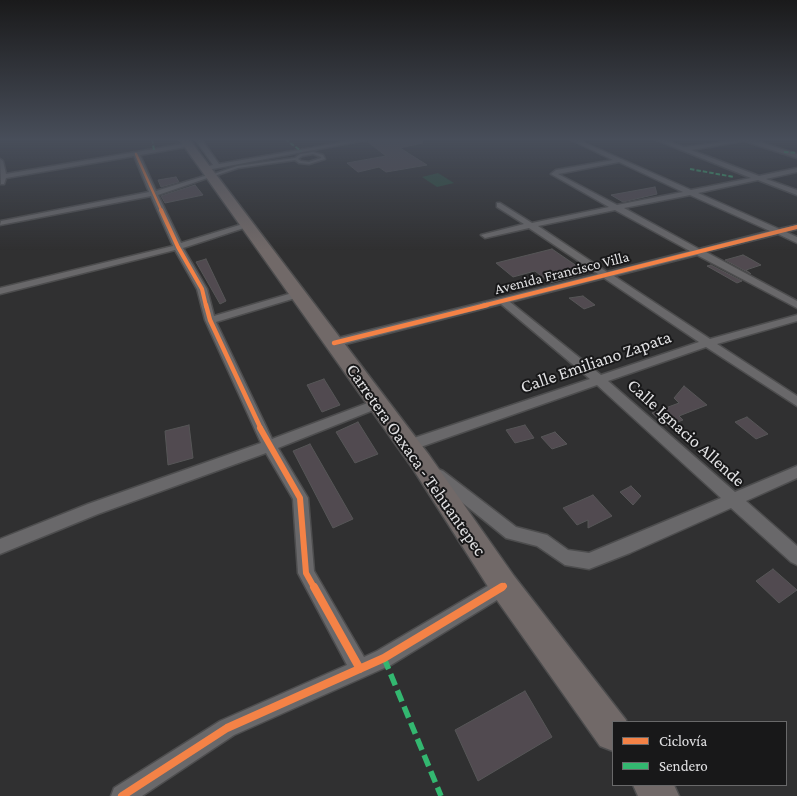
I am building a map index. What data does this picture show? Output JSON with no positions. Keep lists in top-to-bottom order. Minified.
{"streets":{"main road":["Carretera Oaxaca - Tehuantepec"],"street":["Avenida Francisco Villa","Calle Emiliano Zapata","Calle Ignacio Allende"]},"crossings":[["Avenida Francisco Villa","Calle Ignacio Allende"],["Avenida Francisco Villa","Carretera Oaxaca - Tehuantepec"],["Calle Emiliano Zapata","Calle Ignacio Allende"],["Calle Emiliano Zapata","Carretera Oaxaca - Tehuantepec"]],"legend":["Ciclovía","Sendero"]}
